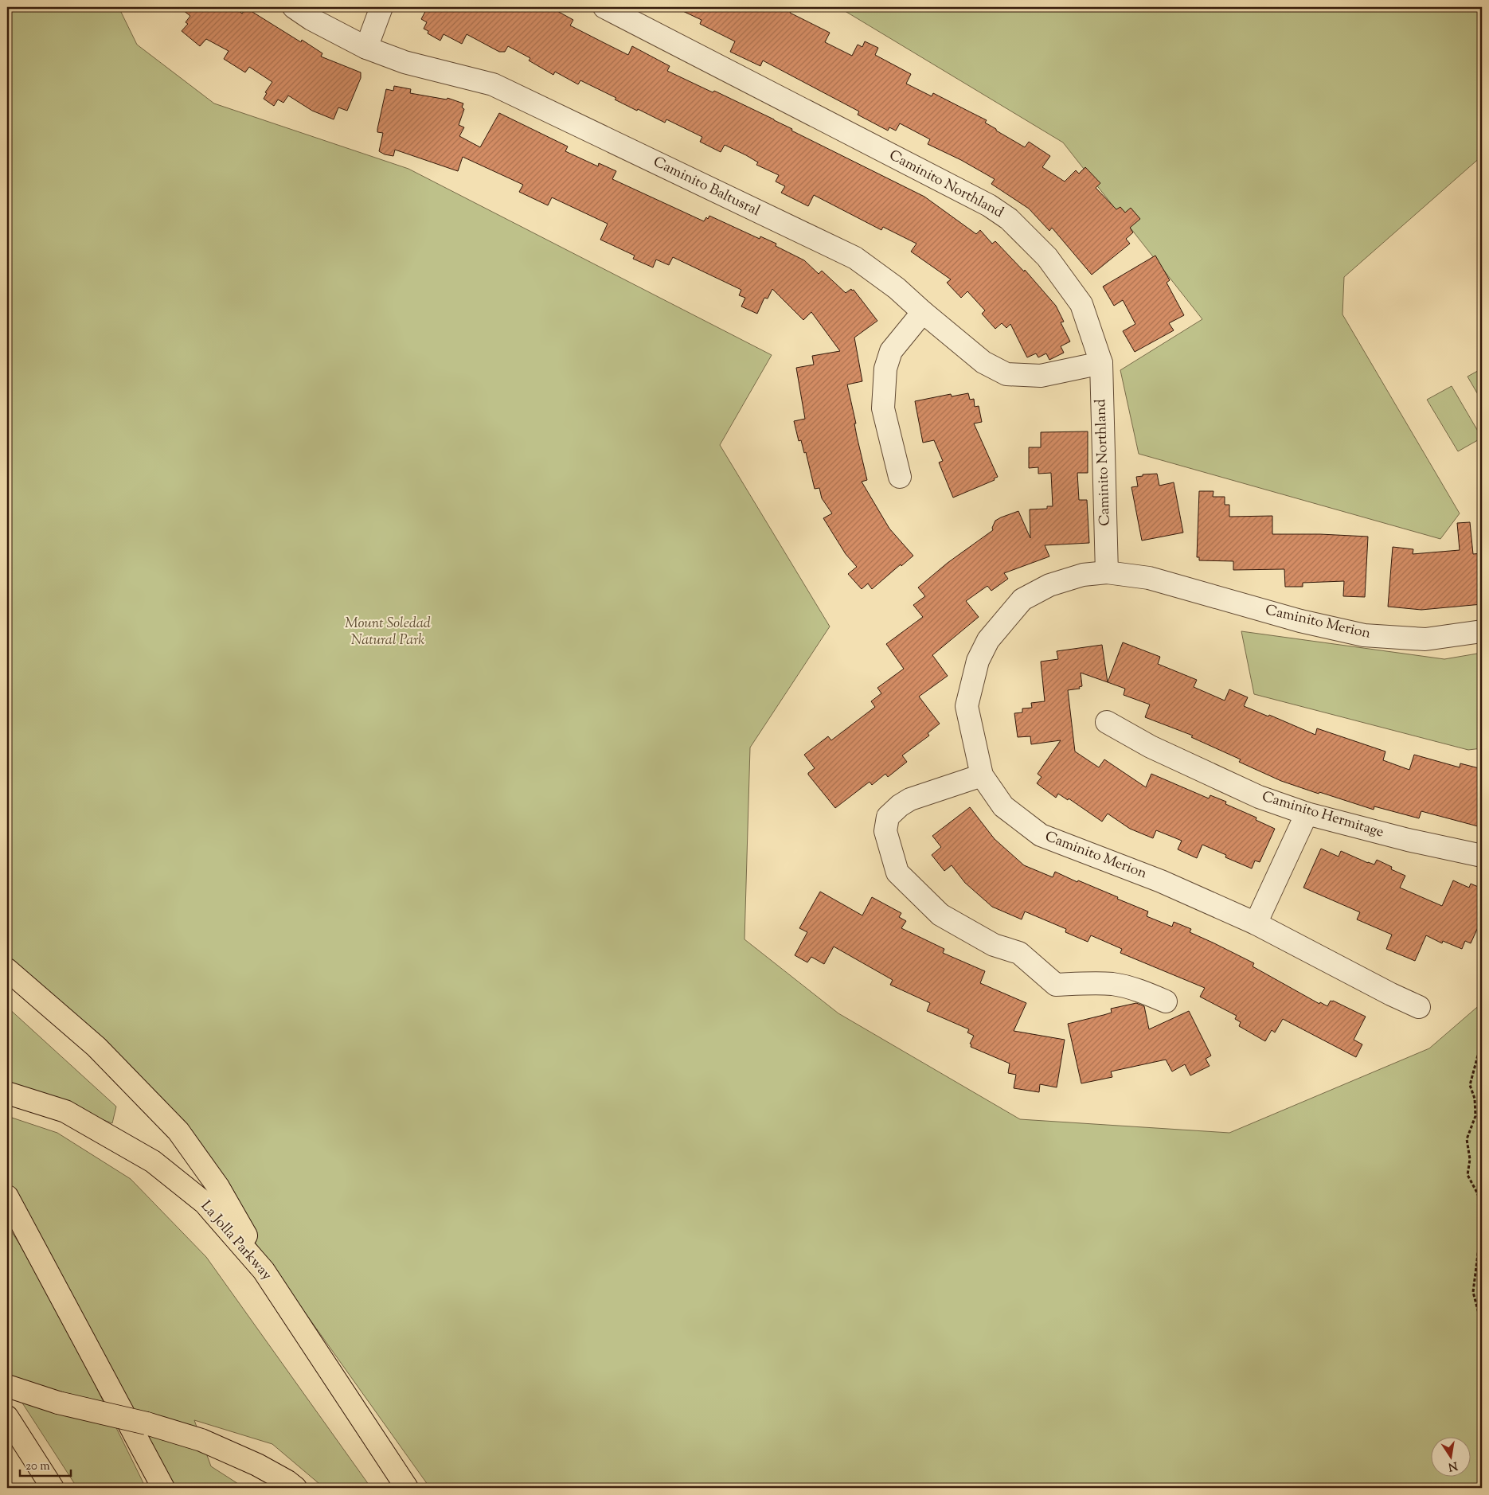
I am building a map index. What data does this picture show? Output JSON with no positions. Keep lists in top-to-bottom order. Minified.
{"streets":{"highway":["La Jolla Parkway"],"street":["Caminito Northland","Caminito Baltusral","Caminito Merion","Caminito Hermitage"]},"crossings":[["Caminito Northland","Caminito Baltusral"],["Caminito Northland","Caminito Merion"]],"parks":["Mount Soledad Natural Park"],"scale_bar":"20 m","north":"bottom"}
